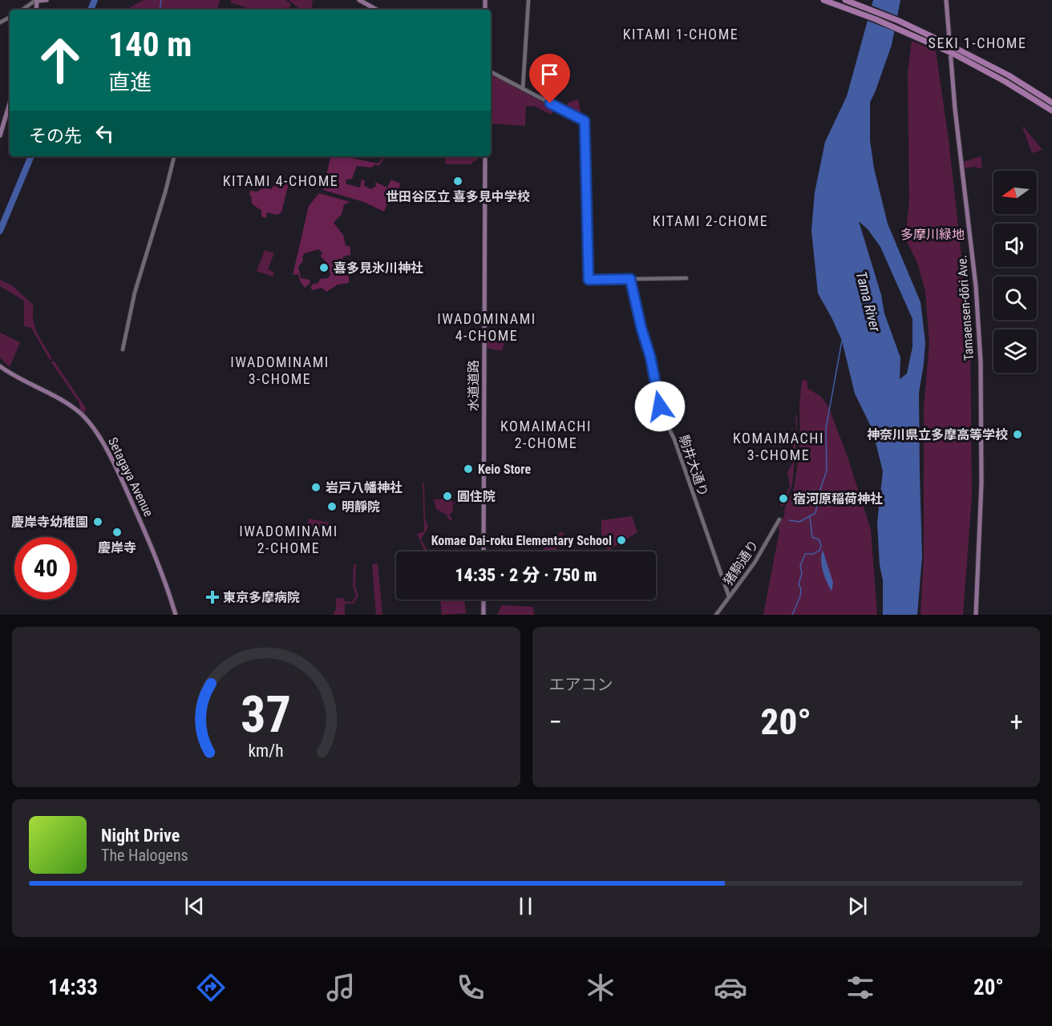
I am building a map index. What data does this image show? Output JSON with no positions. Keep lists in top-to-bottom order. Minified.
{"streets":{"main road":["Tamaensen-dōri Ave.","水道道路","Setagaya Avenue"],"street":["駒井大通り","猪駒通り"]},"crossings":[["駒井大通り","猪駒通り"]],"districts":["KITAMI 1-CHOME","SEKI 1-CHOME","KITAMI 4-CHOME","KITAMI 2-CHOME","IWADOMINAMI 4-CHOME","IWADOMINAMI 3-CHOME","KOMAIMACHI 2-CHOME","KOMAIMACHI 3-CHOME","IWADOMINAMI 2-CHOME"],"water":["Tama River"],"parks":["多摩川緑地"],"places":{"other":["世田谷区立 喜多見中学校","喜多見氷川神社","神奈川県立多摩高等学校","Keio Store","岩戸八幡神社","圓住院","宿河原稲荷神社","明靜院","慶岸寺幼稚園","慶岸寺","Komae Dai-roku Elementary School"],"health":["東京多摩病院"]},"north":"left","page":{"turn":["140 m","直進"],"then":"その先","limit":"40","trip":"14:35 · 2 分 · 750 m","tile":"エアコン","heat":["−","20°","+"],"song":["Night Drive","The Halogens"],"tabs":["14:33","20°"],"gauge":["37","km/h"]}}
